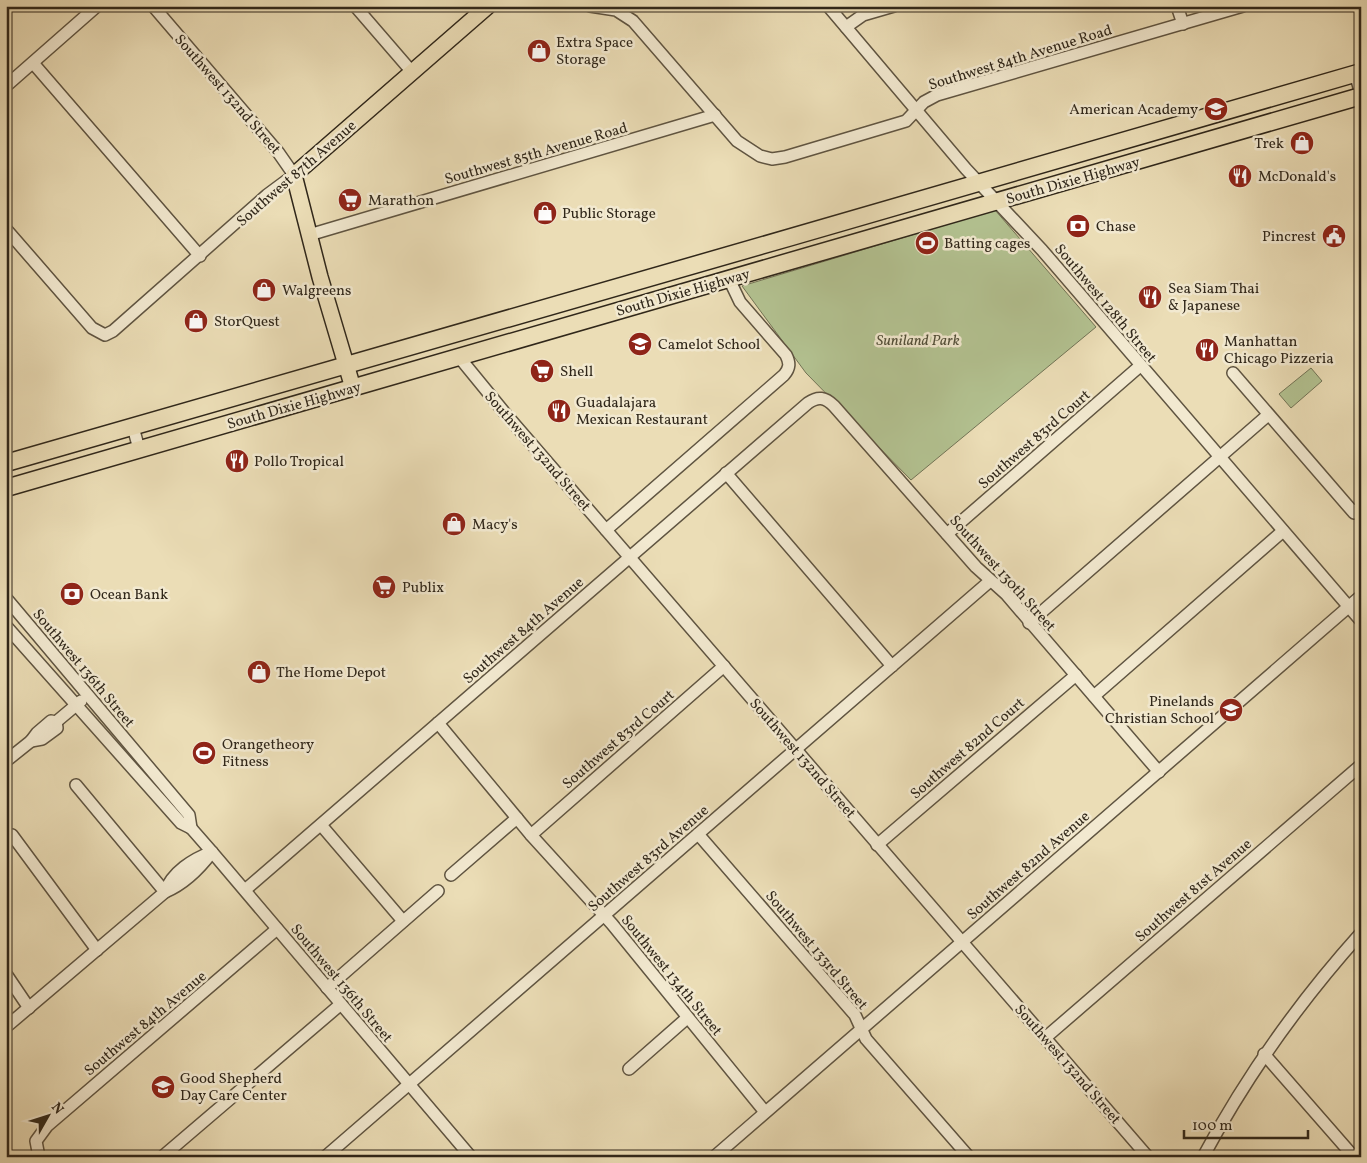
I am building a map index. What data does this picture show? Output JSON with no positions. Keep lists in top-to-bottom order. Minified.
{"streets":{"highway":["South Dixie Highway"],"main road":["Southwest 132nd Street","Southwest 87th Avenue"],"street":["Southwest 84th Avenue Road","Southwest 85th Avenue Road","Southwest 128th Street","Southwest 83rd Court","Southwest 130th Street","Southwest 84th Avenue","Southwest 136th Street","Southwest 82nd Court","Southwest 83rd Avenue","Southwest 82nd Avenue","Southwest 81st Avenue","Southwest 133rd Street","Southwest 134th Street"]},"crossings":[["Southwest 84th Avenue Road","Southwest 85th Avenue Road"],["Southwest 84th Avenue Road","Southwest 128th Street"],["Southwest 132nd Street","Southwest 85th Avenue Road"],["Southwest 132nd Street","Southwest 87th Avenue"],["Southwest 132nd Street","South Dixie Highway"],["Southwest 132nd Street","Southwest 83rd Court"],["Southwest 132nd Street","Southwest 84th Avenue"],["Southwest 132nd Street","Southwest 82nd Court"],["Southwest 132nd Street","Southwest 83rd Avenue"],["Southwest 132nd Street","Southwest 82nd Avenue"],["Southwest 132nd Street","Southwest 81st Avenue"],["South Dixie Highway","Southwest 128th Street"],["Southwest 128th Street","Southwest 83rd Court"],["Southwest 128th Street","Southwest 82nd Avenue"],["Southwest 83rd Court","Southwest 130th Street"],["Southwest 83rd Court","Southwest 134th Street"],["Southwest 130th Street","Southwest 84th Avenue"],["Southwest 130th Street","Southwest 82nd Court"],["Southwest 130th Street","Southwest 83rd Avenue"],["Southwest 130th Street","Southwest 82nd Avenue"],["Southwest 84th Avenue","Southwest 136th Street"],["Southwest 84th Avenue","Southwest 134th Street"],["Southwest 136th Street","Southwest 83rd Avenue"],["Southwest 83rd Avenue","Southwest 133rd Street"],["Southwest 83rd Avenue","Southwest 134th Street"],["Southwest 82nd Avenue","Southwest 133rd Street"],["Southwest 82nd Avenue","Southwest 134th Street"]],"parks":["Suniland Park"],"places":{"shop":["Extra Space Storage","Trek","Public Storage","Walgreens","StorQuest","Macy's","The Home Depot"],"school or university":["American Academy","Camelot School","Pinelands Christian School","Good Shepherd Day Care Center"],"restaurant":["McDonald's","Sea Siam Thai & Japanese","Manhattan Chicago Pizzeria","Guadalajara Mexican Restaurant","Pollo Tropical"],"supermarket":["Marathon","Shell","Publix"],"bank":["Chase","Ocean Bank"],"public building":["Pincrest"],"sports":["Batting cages","Orangetheory Fitness"]},"scale_bar":"100 m","north":"top right"}
